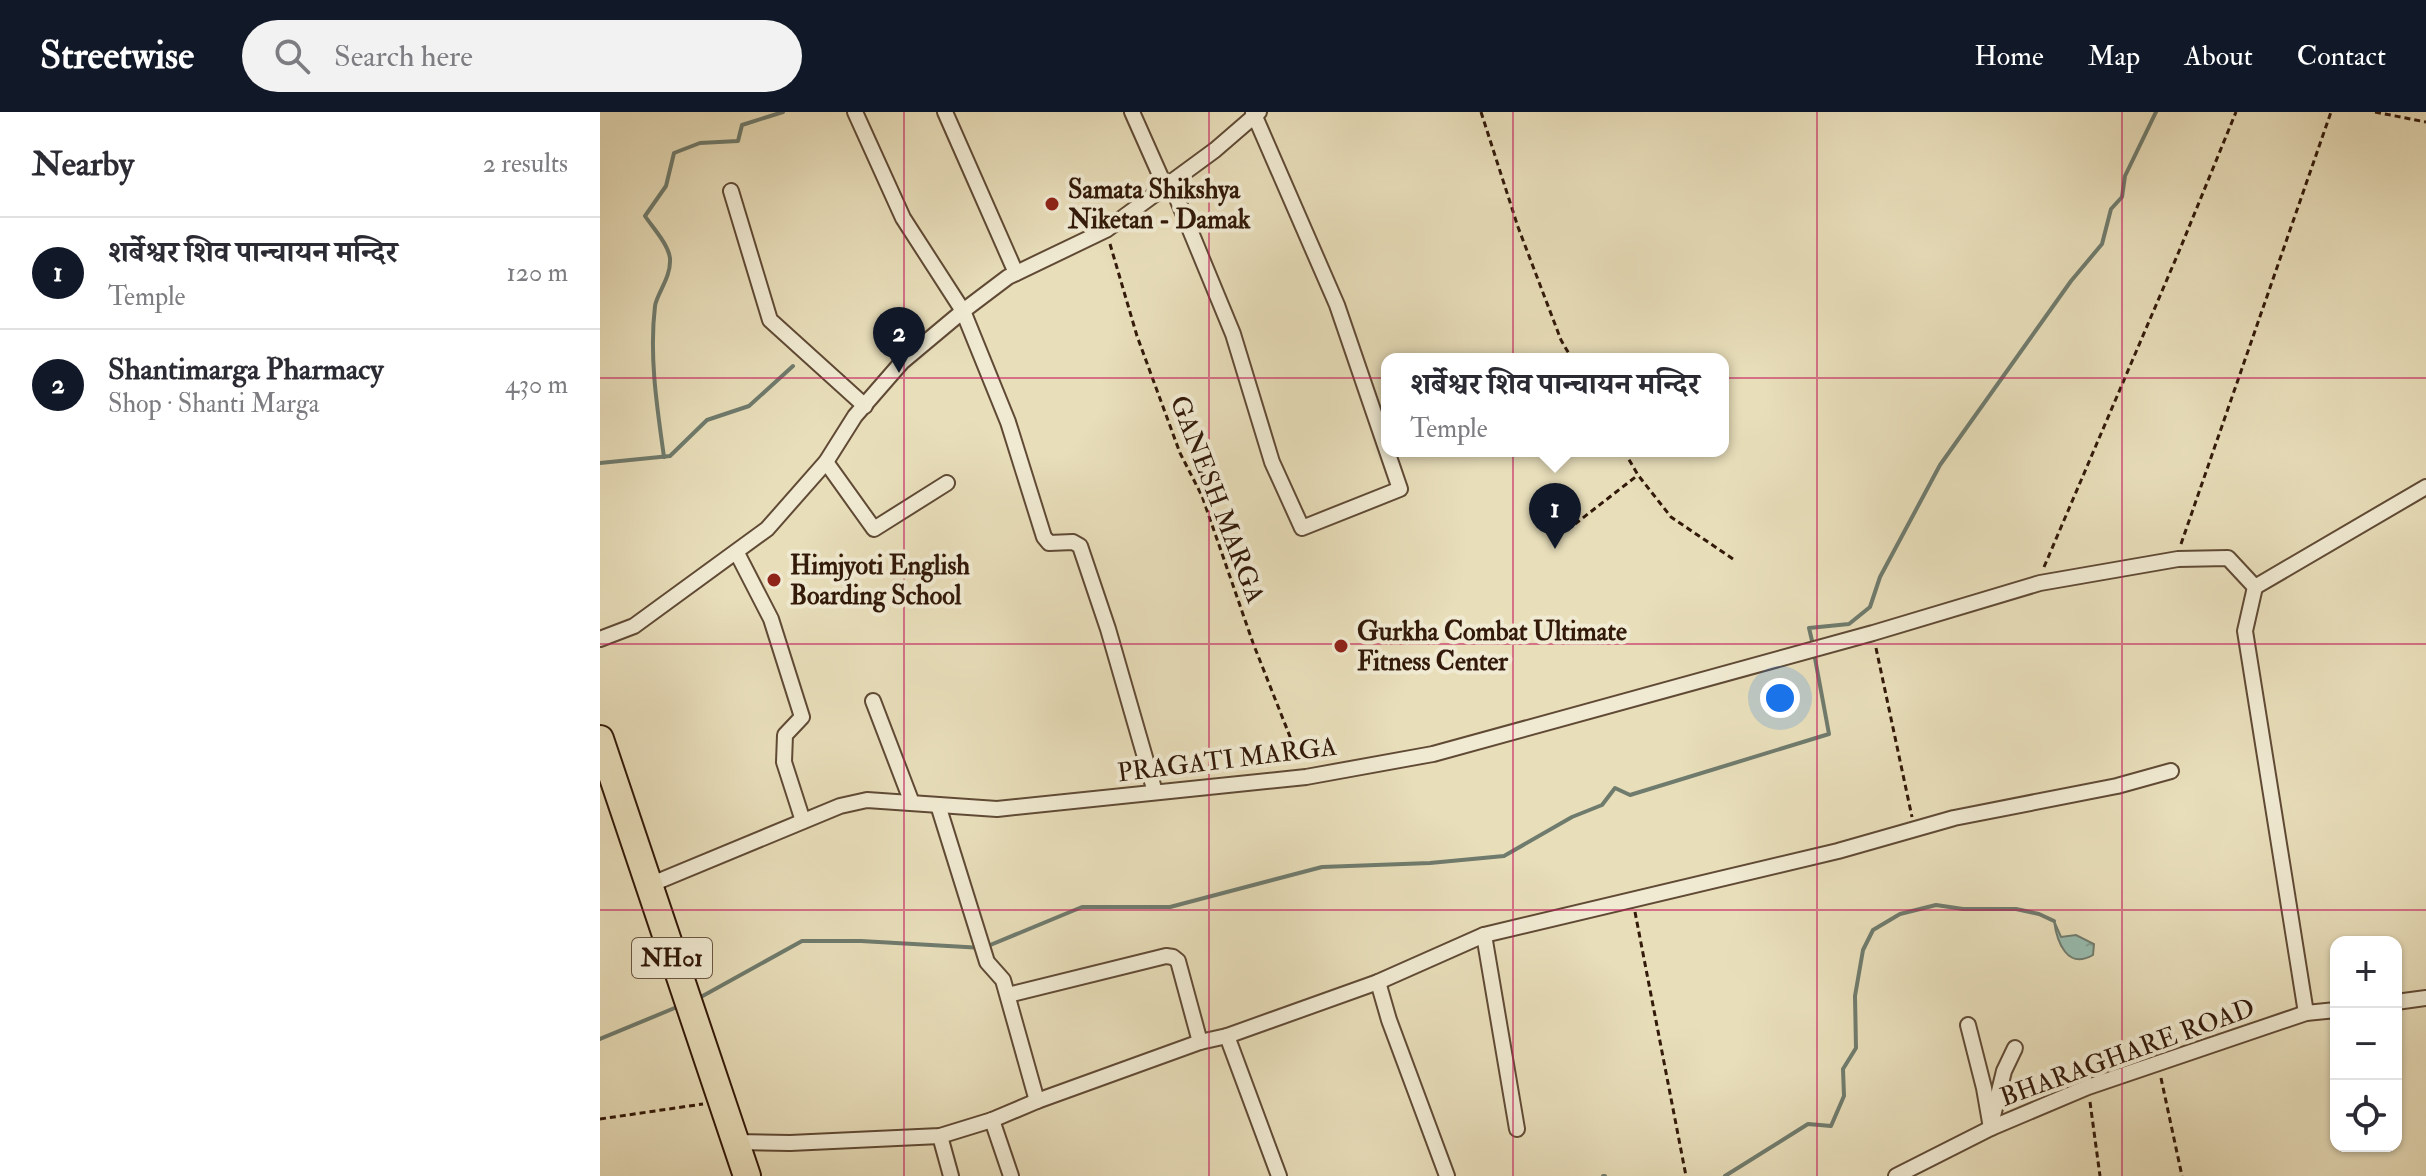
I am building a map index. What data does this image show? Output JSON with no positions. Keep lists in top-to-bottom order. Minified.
{"streets":{"highway":["NH01"],"street":["PRAGATI MARGA","BHARAGHARE ROAD"],"path":["GANESH MARGA"]},"crossings":[["GANESH MARGA","PRAGATI MARGA"],["PRAGATI MARGA","NH01"]],"places":["Samata Shikshya Niketan - Damak","Himjyoti English Boarding School","Gurkha Combat Ultimate Fitness Center"],"page":{"header":"Streetwise","search":"Search here","nav":["Home","Map","About","Contact"],"heading":["Nearby","2 results"],"list":[{"mark":"1","name":"शर्बेश्वर शिव पान्चायन मन्दिर","note":"Temple","value":"120 m"},{"mark":"2","name":"Shantimarga Pharmacy","note":"Shop · Shanti Marga","value":"430 m"}],"pins":["2","1"],"popup":["शर्बेश्वर शिव पान्चायन मन्दिर","Temple"],"map_buttons":["+","−"]}}
